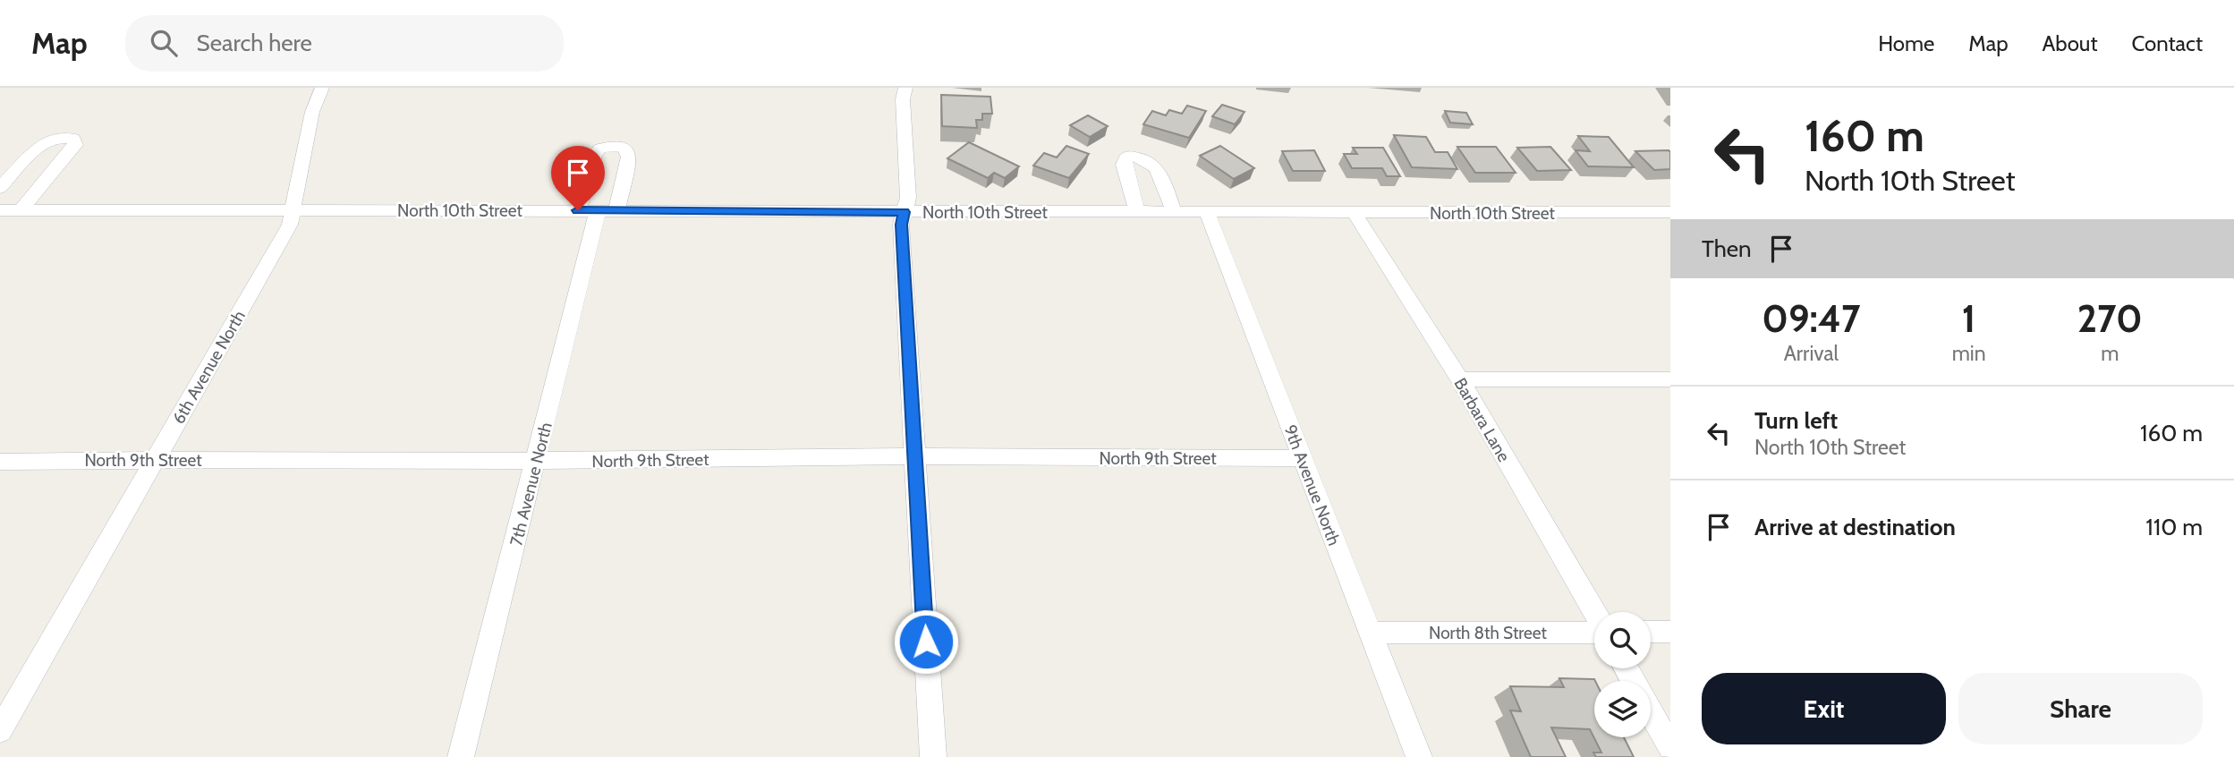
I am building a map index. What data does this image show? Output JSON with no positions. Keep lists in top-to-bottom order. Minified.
{"streets":{"street":["North 10th Street","6th Avenue North","Barbara Lane","North 9th Street","7th Avenue North","9th Avenue North","North 8th Street"]},"crossings":[["North 10th Street","6th Avenue North"],["North 10th Street","Barbara Lane"],["North 10th Street","7th Avenue North"],["North 10th Street","9th Avenue North"],["6th Avenue North","North 9th Street"],["North 9th Street","7th Avenue North"],["North 9th Street","9th Avenue North"],["9th Avenue North","North 8th Street"]],"page":{"header":"Map","search":"Search here","nav":["Home","Map","About","Contact"],"turn":["160 m","North 10th Street"],"then":"Then","eta":["09:47","Arrival","1","min","270","m"],"list":[{"name":"Turn left","note":"North 10th Street","value":"160 m"},{"name":"Arrive at destination","value":"110 m"}],"buttons":["Exit","Share"]}}
